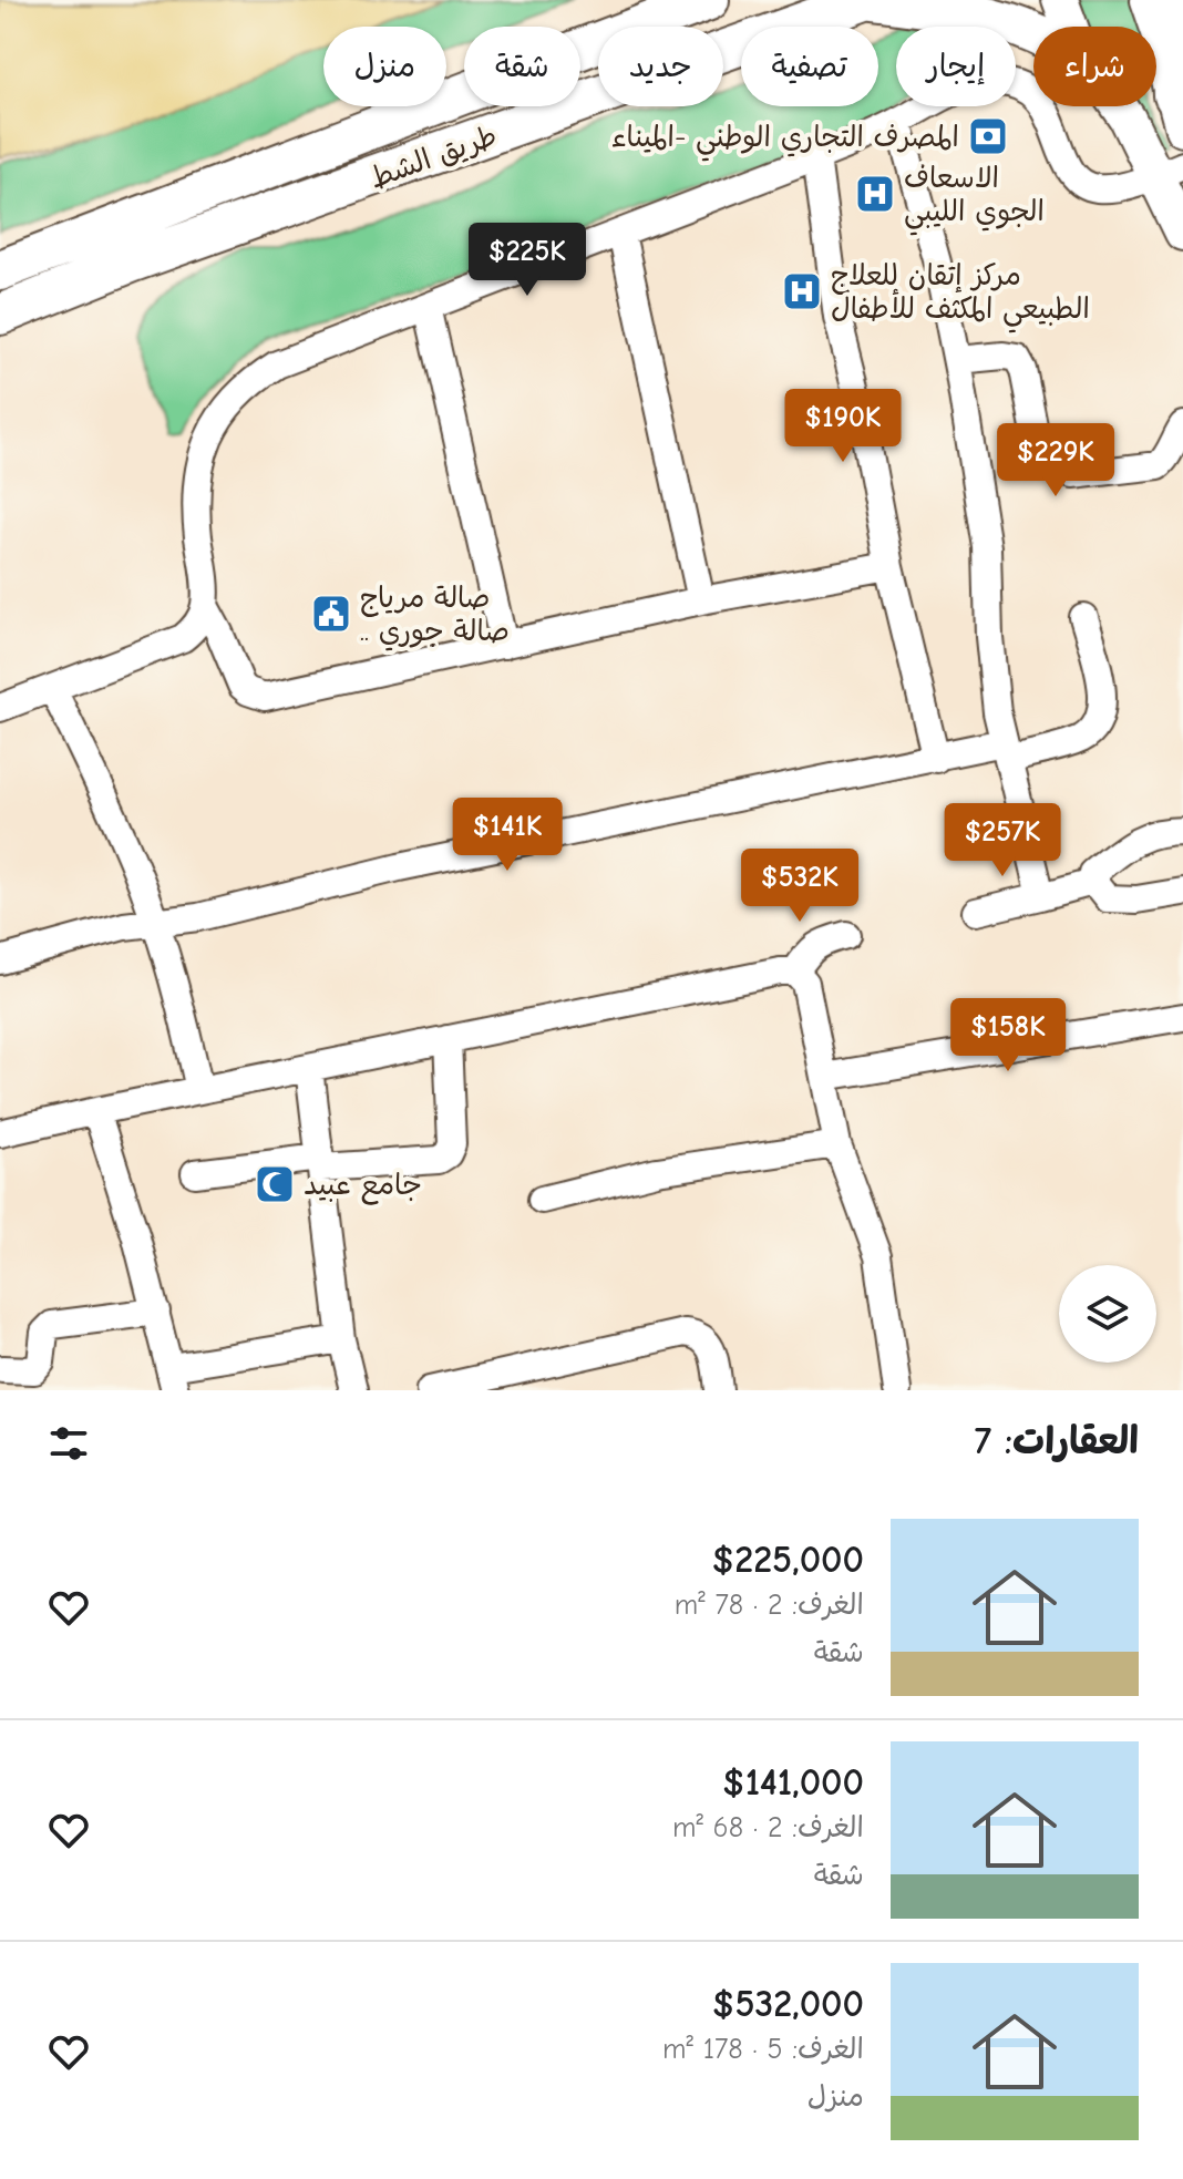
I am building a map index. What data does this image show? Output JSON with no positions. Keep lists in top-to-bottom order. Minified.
{"streets":{"highway":["طريق الشط"]},"places":{"bank":["المصرف التجاري الوطني -الميناء"],"hospital":["الاسعاف الجوي الليبي","مركز إتقان للعلاج الطبيعي المكثف للأطفال"],"public building":["صالة مرياج .. صالة جوري"],"mosque":["جامع عبيد"]},"page":{"chip":["شراء","إيجار","تصفية","جديد","شقة","منزل"],"price":["$225K","$190K","$229K","$141K","$257K","$532K","$158K"],"heading":"العقارات: 7","list":[{"name":"$225,000","note":"الغرف: 2 · 78 m² · شقة"},{"name":"$141,000","note":"الغرف: 2 · 68 m² · شقة"},{"name":"$532,000","note":"الغرف: 5 · 178 m² · منزل"}]}}
